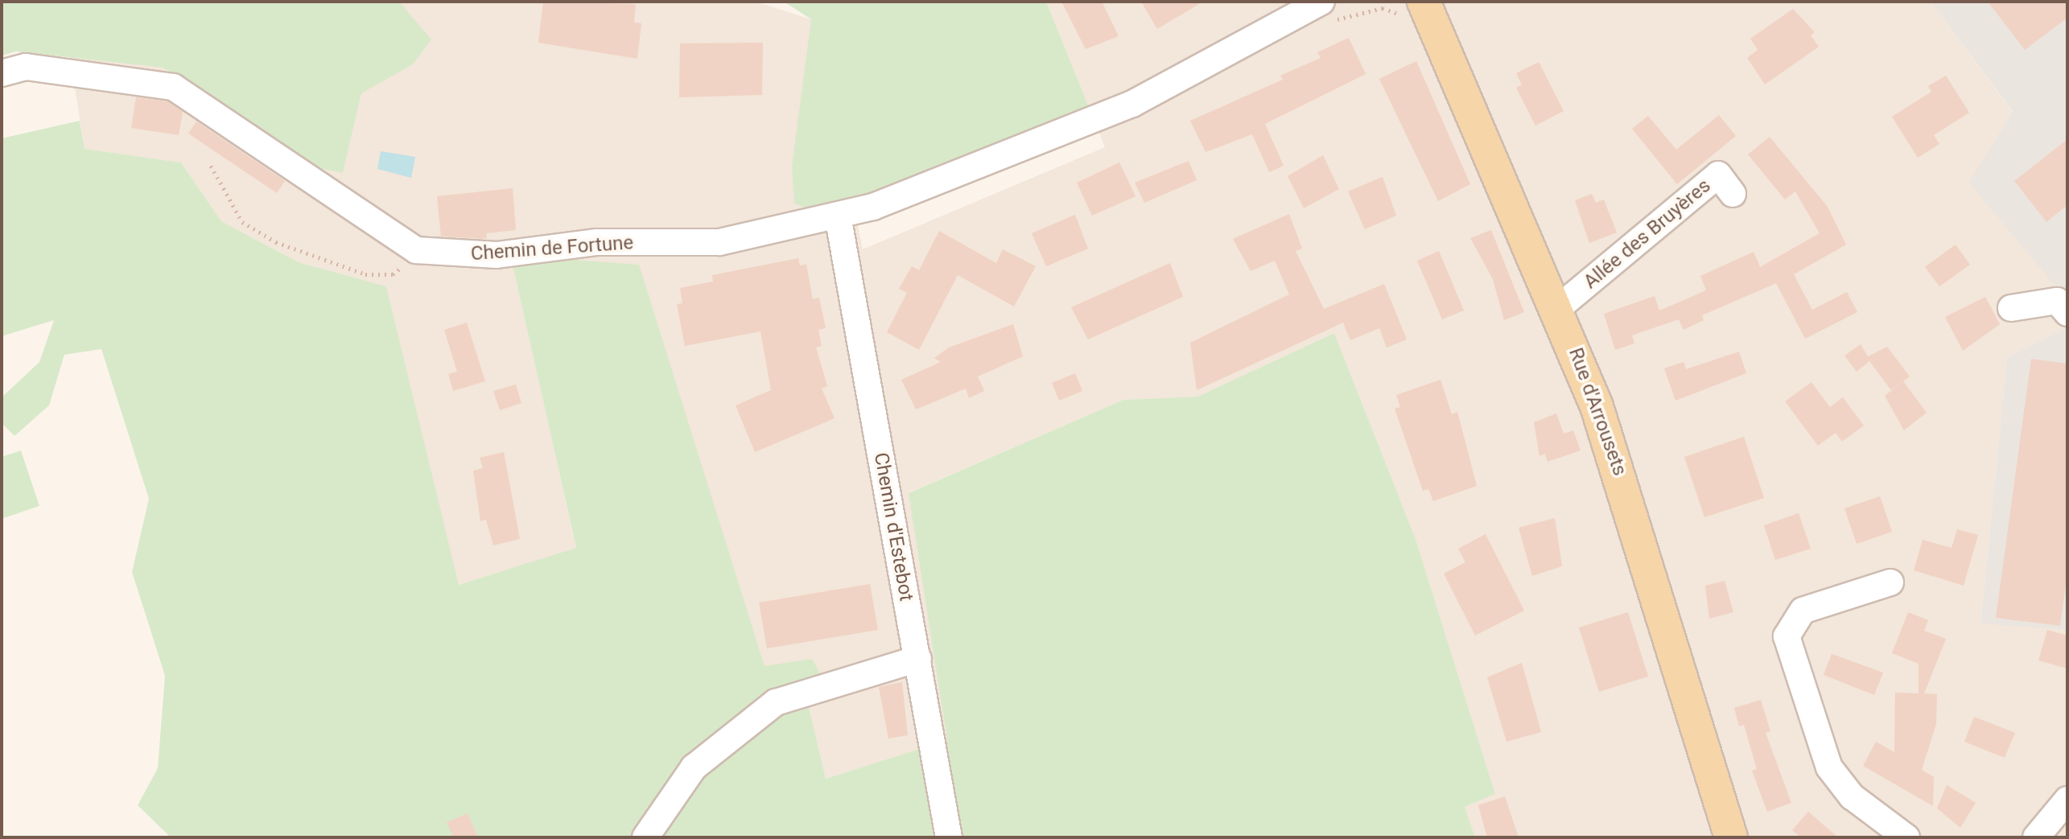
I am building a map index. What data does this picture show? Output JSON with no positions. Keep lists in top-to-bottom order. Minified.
{"streets":{"main road":["Rue d'Arrousets"],"street":["Allée des Bruyères","Chemin de Fortune","Chemin d'Estebot"]},"crossings":[["Allée des Bruyères","Rue d'Arrousets"],["Chemin de Fortune","Chemin d'Estebot"]]}
